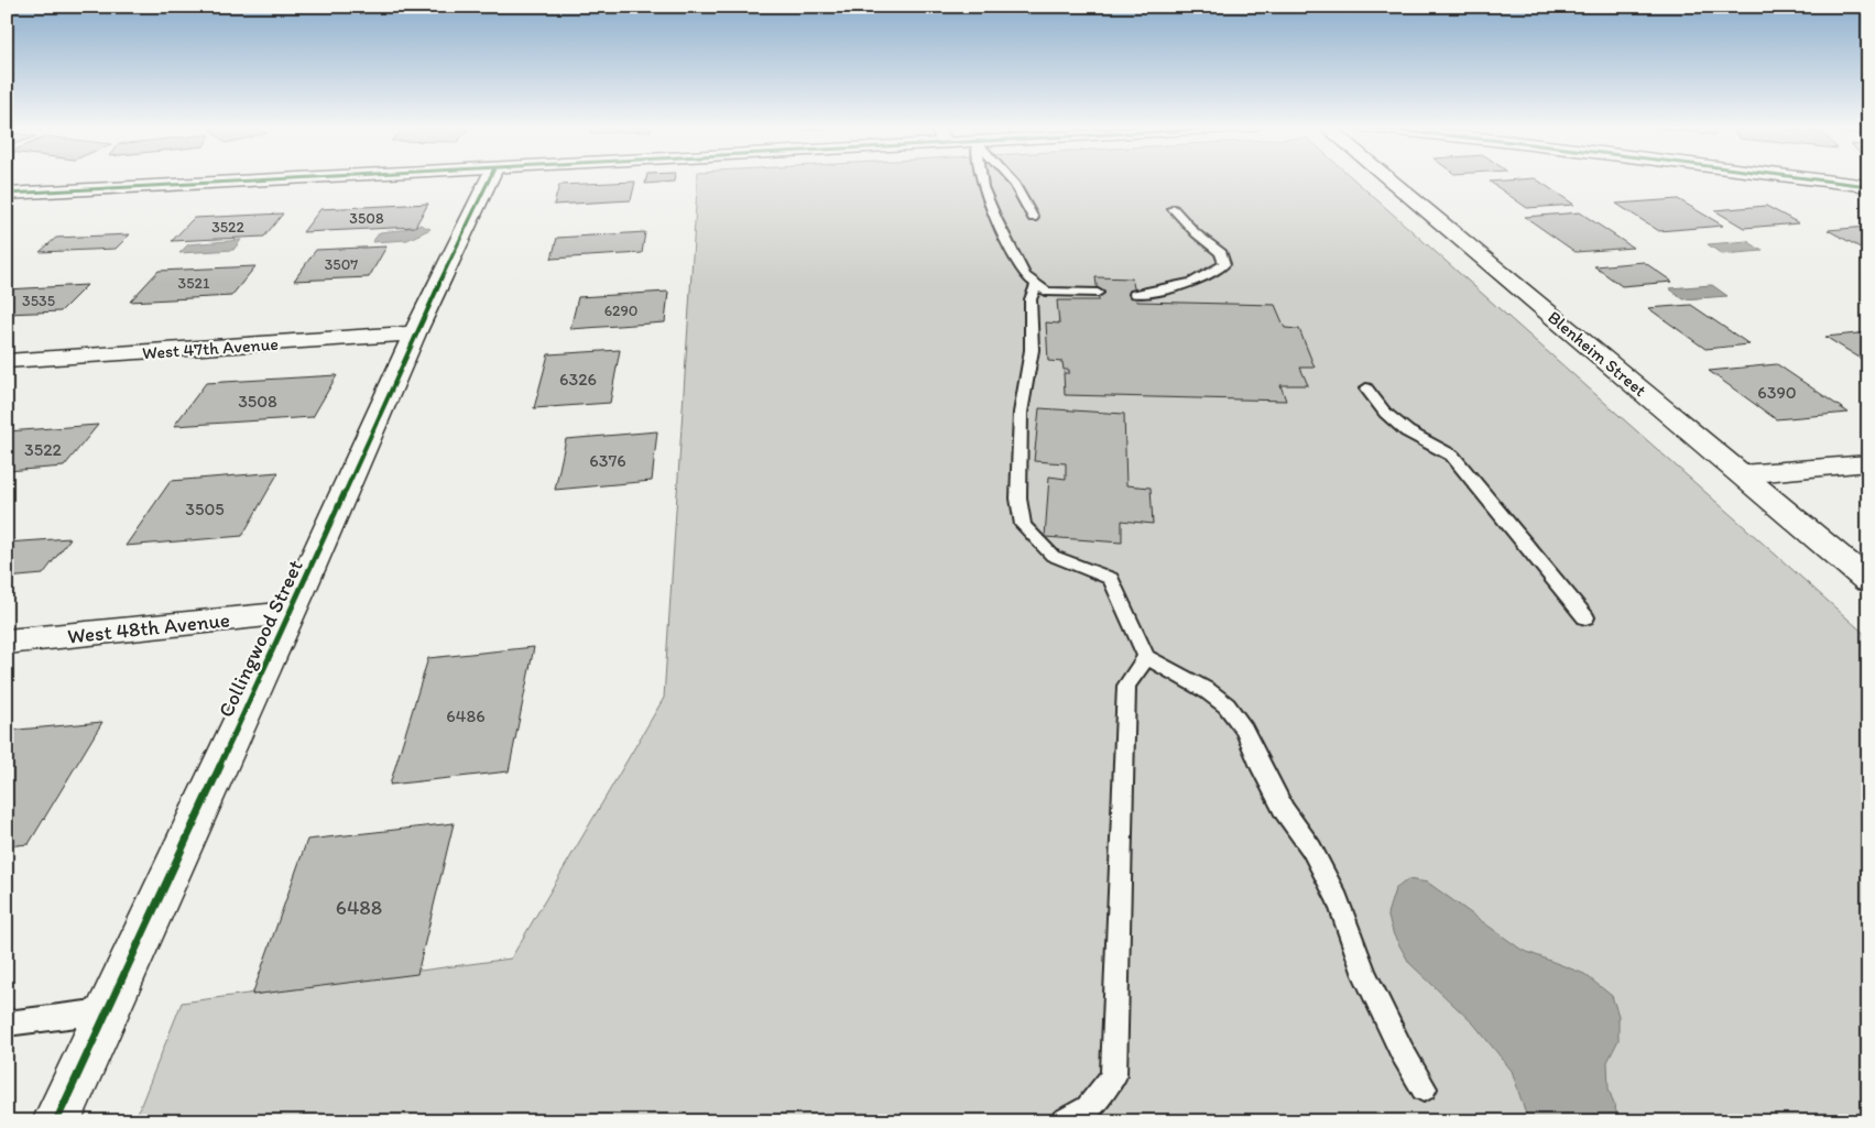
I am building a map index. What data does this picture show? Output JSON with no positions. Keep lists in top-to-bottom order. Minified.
{"streets":{"street":["West 47th Avenue","Blenheim Street","West 48th Avenue","Collingwood Street"]},"crossings":[["West 47th Avenue","Collingwood Street"],["West 48th Avenue","Collingwood Street"]],"house_numbers":["3508","3522","3507","3521","3535","6290","6326","6390","3508","3522","6376","3505","6486","6488"]}
